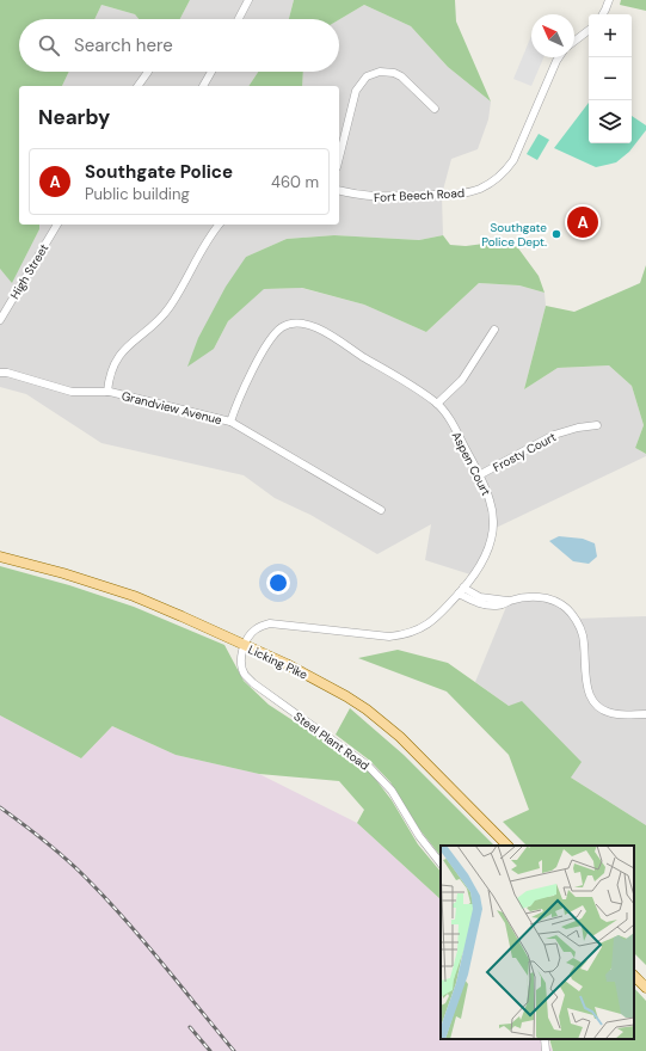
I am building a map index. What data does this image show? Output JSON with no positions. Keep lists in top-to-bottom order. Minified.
{"streets":{"main road":["Licking Pike"],"street":["Fort Beech Road","High Street","Grandview Avenue","Frosty Court","Aspen Court","Steel Plant Road"]},"crossings":[["Grandview Avenue","Aspen Court"],["Frosty Court","Aspen Court"],["Aspen Court","Licking Pike"],["Aspen Court","Steel Plant Road"],["Licking Pike","Steel Plant Road"]],"places":["Southgate Police Dept."],"north":"top left","page":{"map_buttons":["+","−"],"search":"Search here","heading":"Nearby","list":[{"mark":"A","name":"Southgate Police","note":"Public building","value":"460 m"}],"pins":"A"}}
